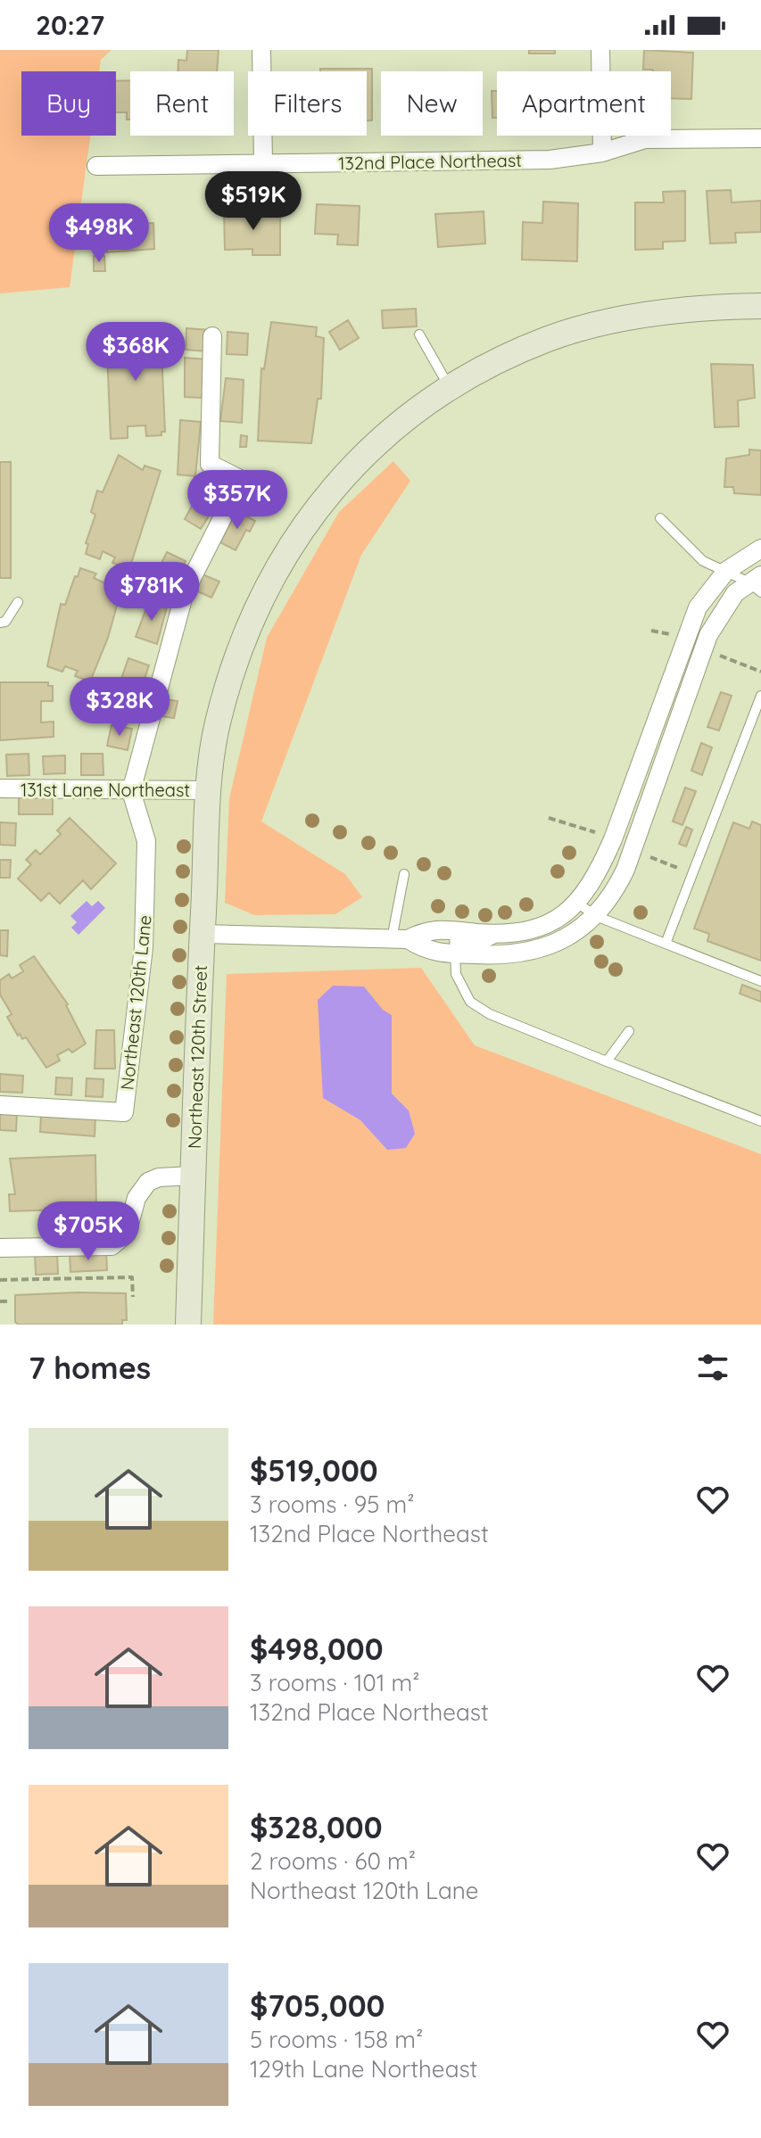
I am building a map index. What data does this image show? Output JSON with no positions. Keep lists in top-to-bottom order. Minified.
{"streets":{"street":["132nd Place Northeast","131st Lane Northeast","Northeast 120th Lane","Northeast 120th Street"]},"crossings":[["131st Lane Northeast","Northeast 120th Lane"],["131st Lane Northeast","Northeast 120th Street"]],"page":{"status":"20:27","chip":["Buy","Rent","Filters","New","Apartment"],"price":["$519K","$498K","$368K","$357K","$781K","$328K","$705K"],"heading":"7 homes","list":[{"name":"$519,000","note":"3 rooms · 95 m² · 132nd Place Northeast"},{"name":"$498,000","note":"3 rooms · 101 m² · 132nd Place Northeast"},{"name":"$328,000","note":"2 rooms · 60 m² · Northeast 120th Lane"},{"name":"$705,000","note":"5 rooms · 158 m² · 129th Lane Northeast"}]}}
